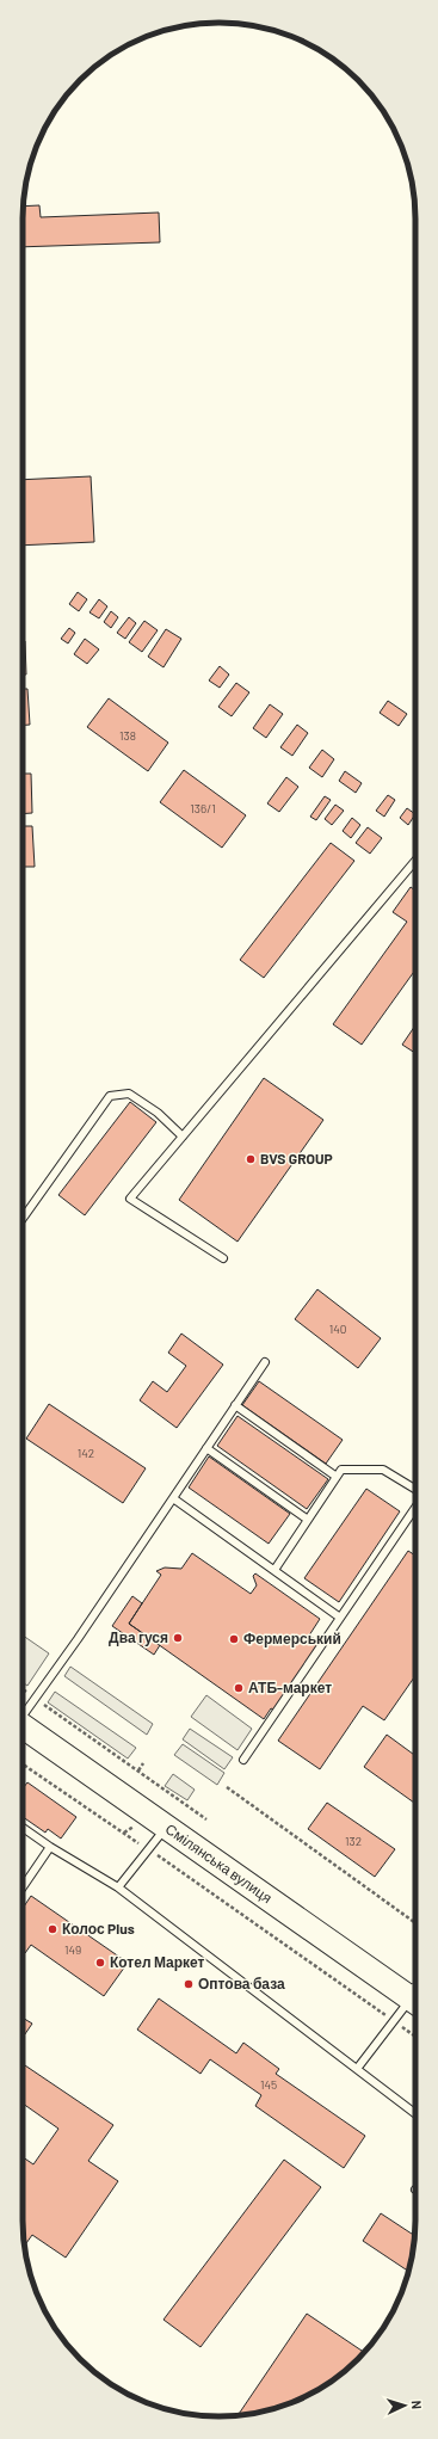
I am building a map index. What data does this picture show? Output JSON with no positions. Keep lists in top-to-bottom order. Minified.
{"streets":{"main road":["Смілянська вулиця"]},"places":["BVS GROUP","Два гуся","Фермерський","АТБ-маркет","Колос Plus","Котел Маркет","Оптова база"],"house_numbers":["138","136/1","140","142","132","149","145"],"north":"right"}
